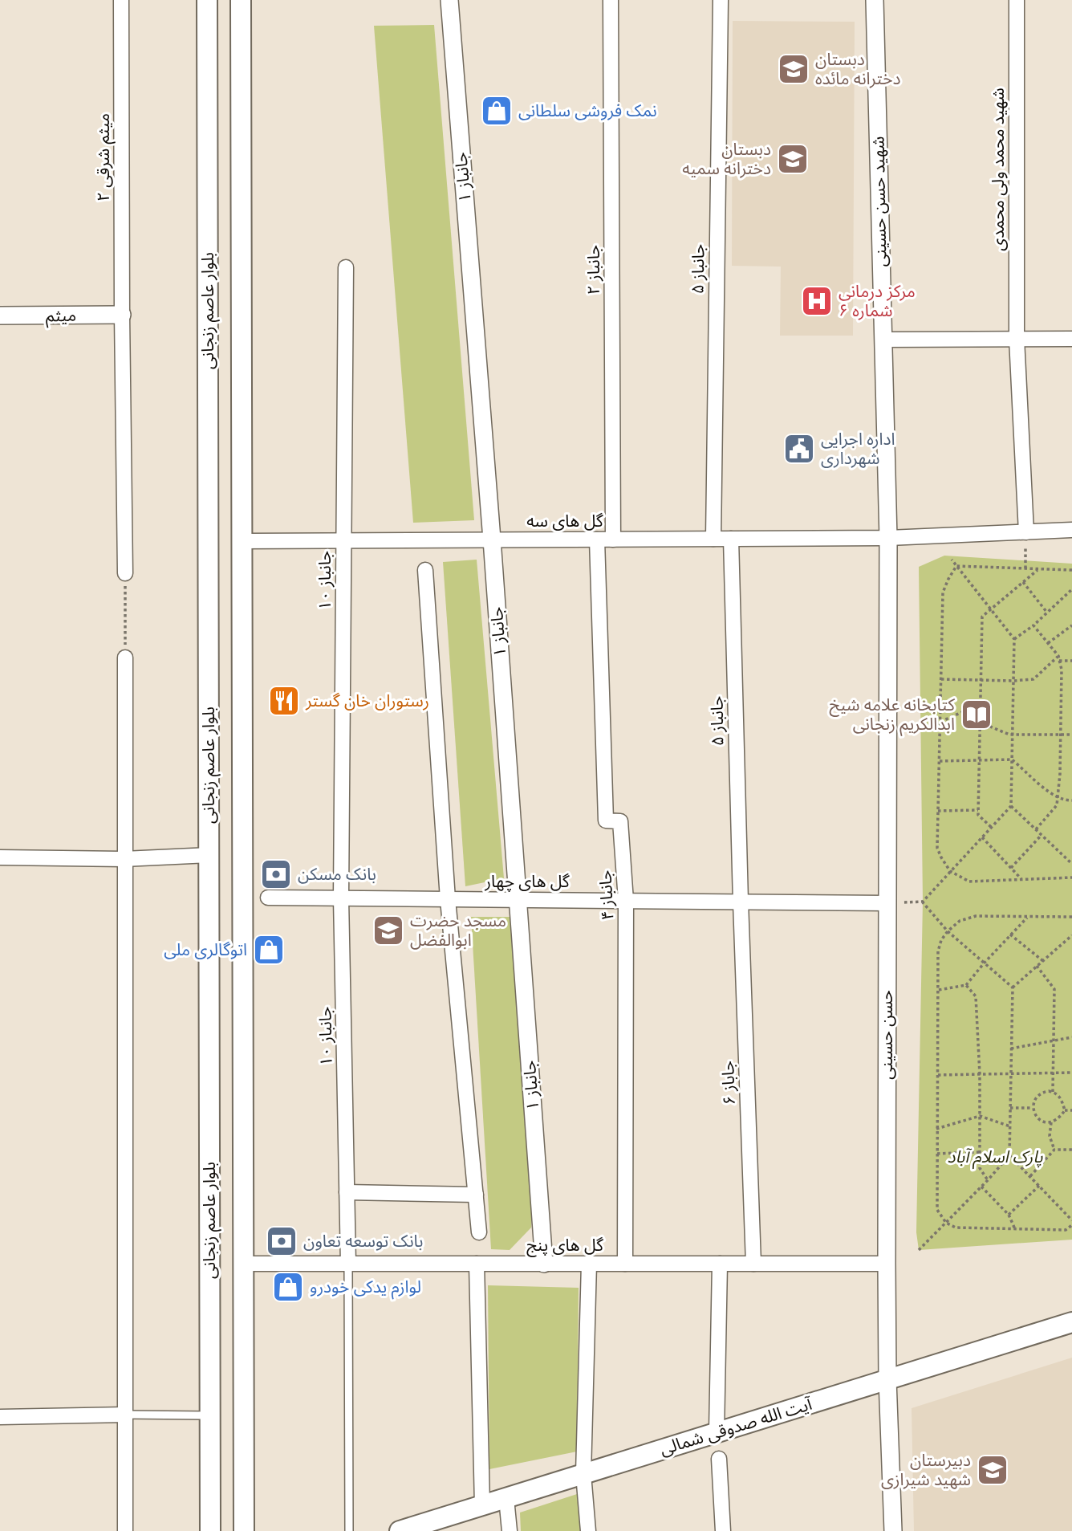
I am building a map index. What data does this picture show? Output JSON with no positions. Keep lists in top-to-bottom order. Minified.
{"streets":{"main road":["بلوار عاصم زنجانی","آیت الله صدوقی شمالی"],"street":["میثم شرقی ۲","شهید محمد ولی محمدی","جانباز ۱","شهید حسن حسینی","جانباز ۵","جانباز ۲","میثم","گل های سه","جانباز ۱۰","گل های چهار","جانباز ۴","حسن حسینی","جاباز ۶","گل های پنج"]},"crossings":[["میثم شرقی ۲","میثم"],["شهید محمد ولی محمدی","گل های سه"],["جانباز ۱","گل های سه"],["جانباز ۱","گل های چهار"],["جانباز ۱","گل های پنج"],["شهید حسن حسینی","گل های سه"],["شهید حسن حسینی","حسن حسینی"],["جانباز ۵","گل های سه"],["جانباز ۵","گل های چهار"],["جانباز ۵","جاباز ۶"],["جانباز ۲","گل های سه"],["بلوار عاصم زنجانی","گل های سه"],["بلوار عاصم زنجانی","گل های پنج"],["گل های سه","جانباز ۱۰"],["گل های سه","جانباز ۴"],["گل های سه","حسن حسینی"],["جانباز ۱۰","گل های چهار"],["جانباز ۱۰","گل های پنج"],["گل های چهار","جانباز ۴"],["گل های چهار","حسن حسینی"],["گل های چهار","جاباز ۶"],["جانباز ۴","گل های پنج"],["حسن حسینی","گل های پنج"],["حسن حسینی","آیت الله صدوقی شمالی"],["جاباز ۶","گل های پنج"]],"parks":["پارک اسلام آباد"],"places":{"school or university":["دبستان دخترانه مائده","دبستان دخترانه سمیه","مسجد حضرت ابوالفضل","دبیرستان شهید شیرازی"],"shop":["نمک فروشی سلطانی","اتوگالری ملی","لوازم یدکی خودرو"],"hospital":["مرکز درمانی شماره ۶"],"public building":["اداره اجرایی شهرداری"],"restaurant":["رستوران خان گستر"],"library":["کتابخانه علامه شیخ ابدالکریم زنجانی"],"bank":["بانک مسکن","بانک توسعه تعاون"]}}
